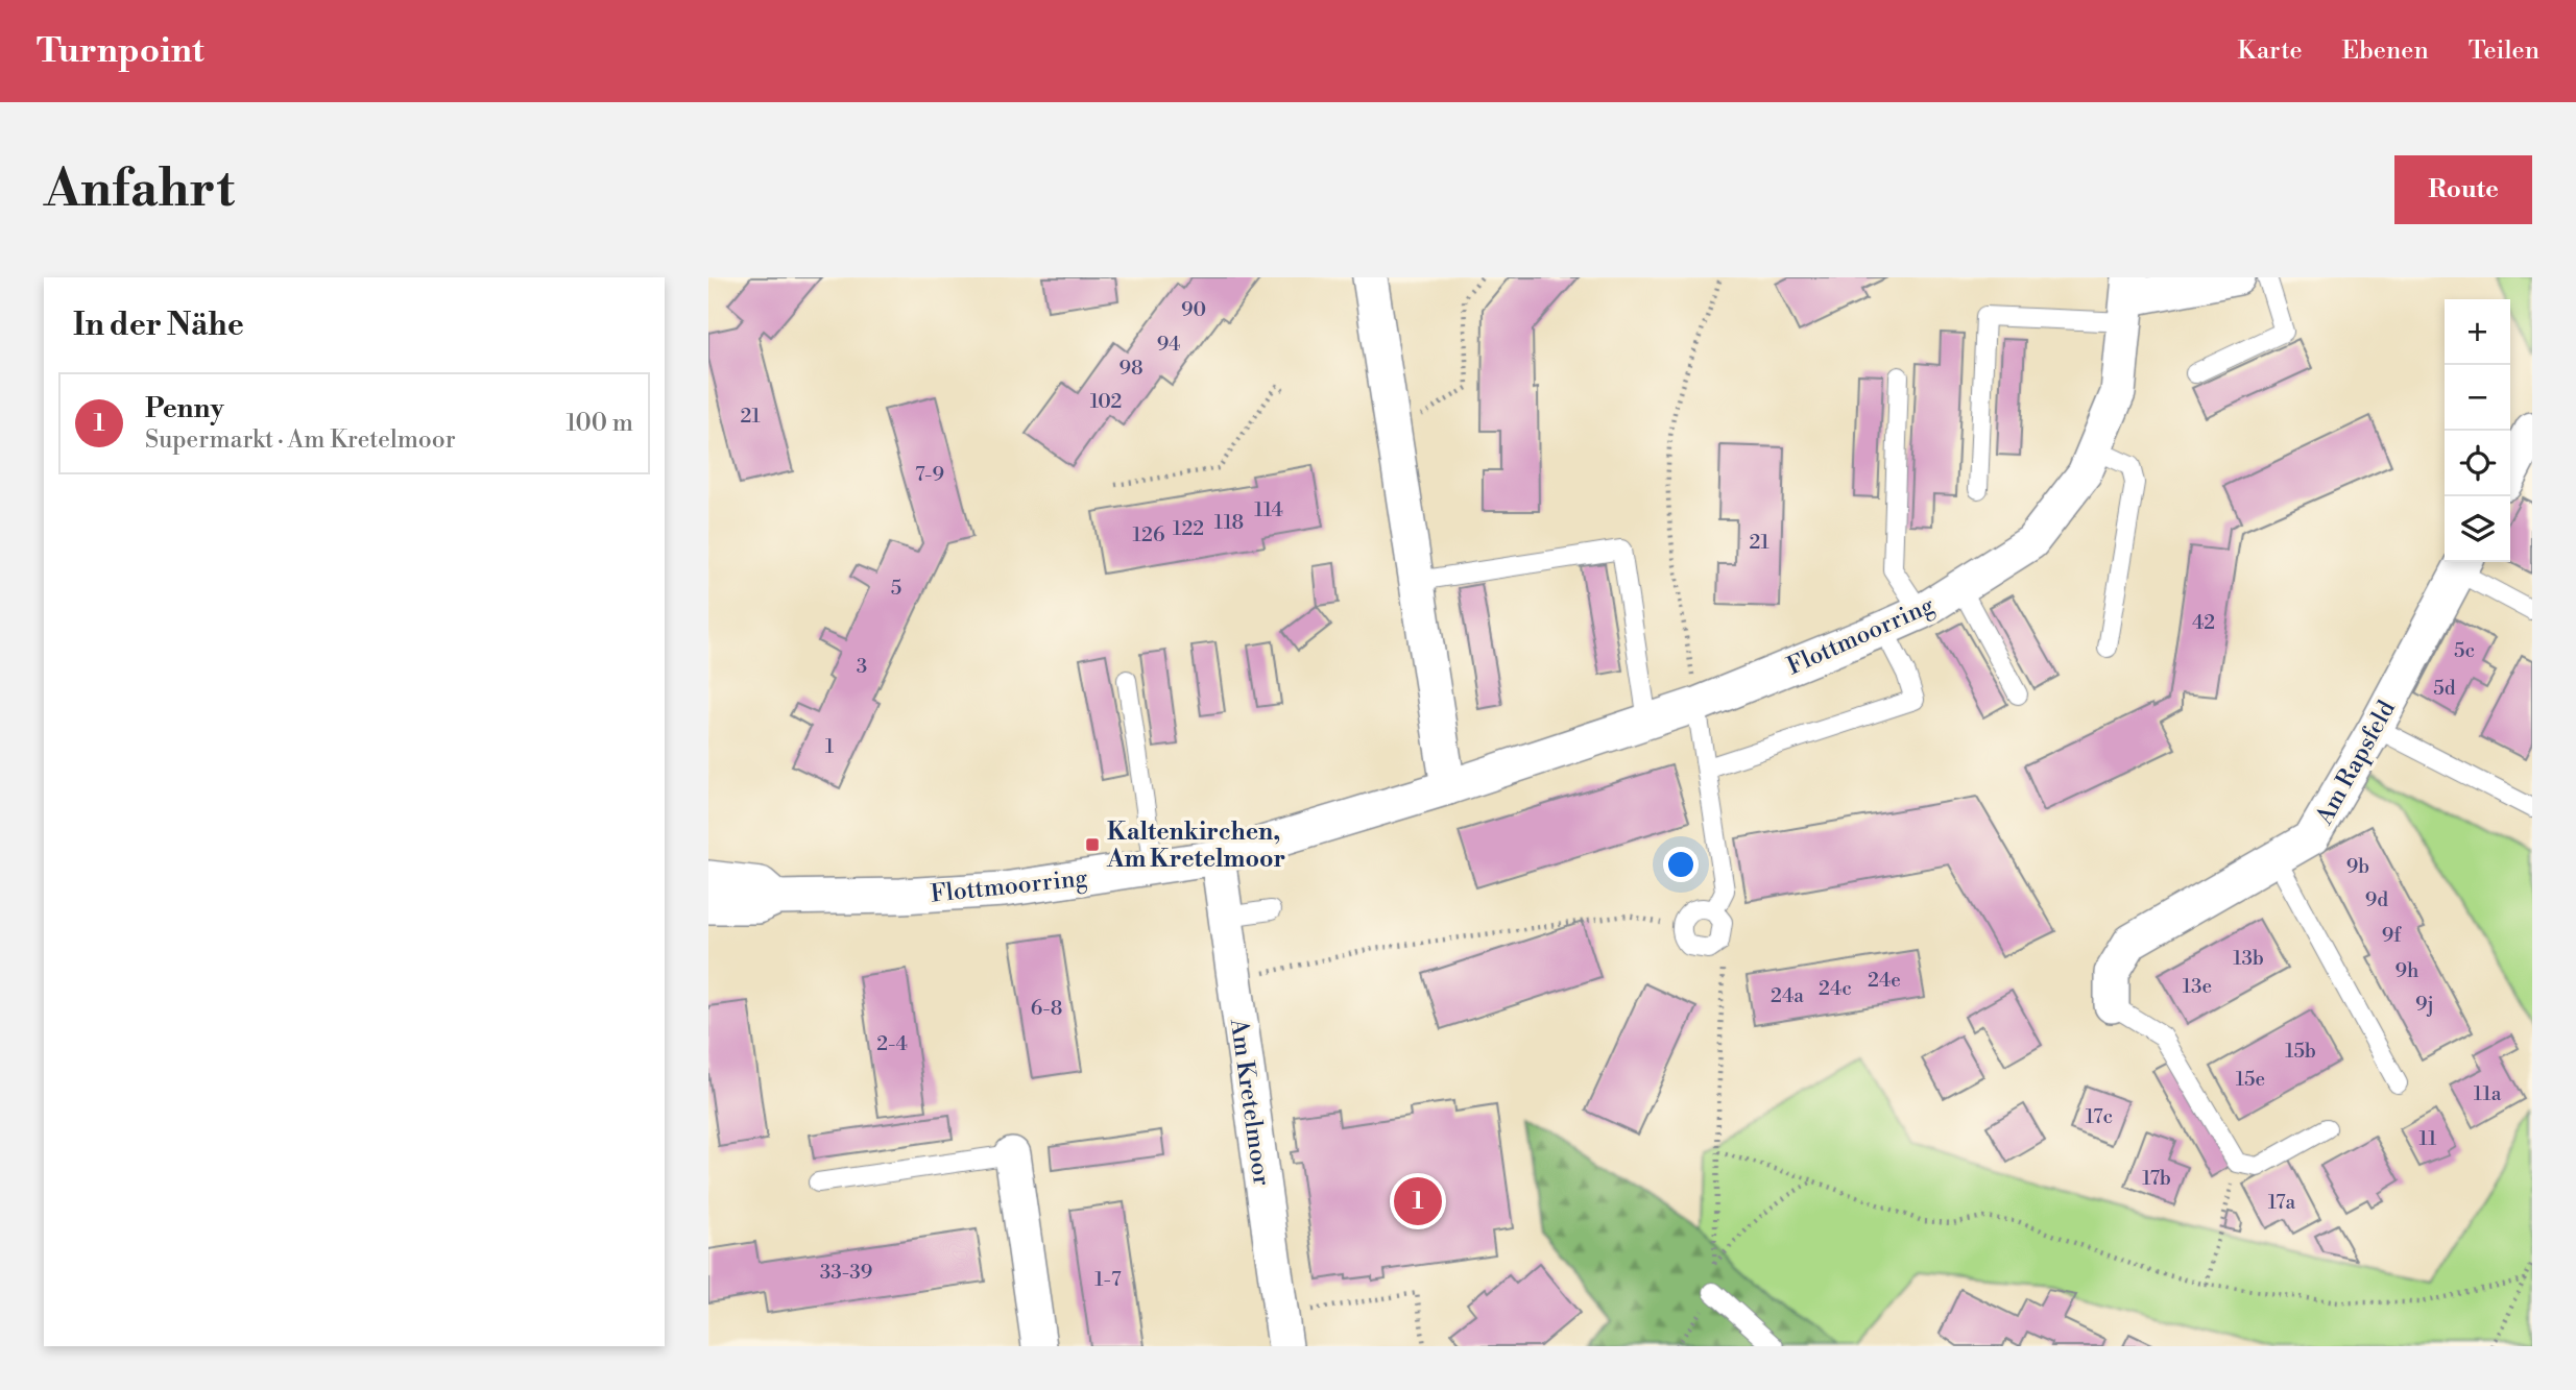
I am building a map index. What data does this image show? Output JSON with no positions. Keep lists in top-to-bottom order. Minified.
{"streets":{"street":["Flottmoorring","Am Rapsfeld","Am Kretelmoor"]},"crossings":[["Flottmoorring","Am Kretelmoor"]],"places":{"transit":["Kaltenkirchen, Am Kretelmoor"]},"house_numbers":["90","94","98","102","21","7-9","114","118","122","126","21","5","42","5c","3","5d","1","9b","9d","9f","13b","9h","24e","13e","24c","24a","9j","6-8","2-4","15b","15e","11a","17c","11","17b","17a","33-39","1-7"],"page":{"header":"Turnpoint","nav":["Karte","Ebenen","Teilen"],"buttons":"Route","title":"Anfahrt","heading":"In der Nähe","map_buttons":["+","−"],"list":[{"mark":"1","name":"Penny","note":"Supermarkt · Am Kretelmoor","value":"100 m"}],"pins":"1"}}
